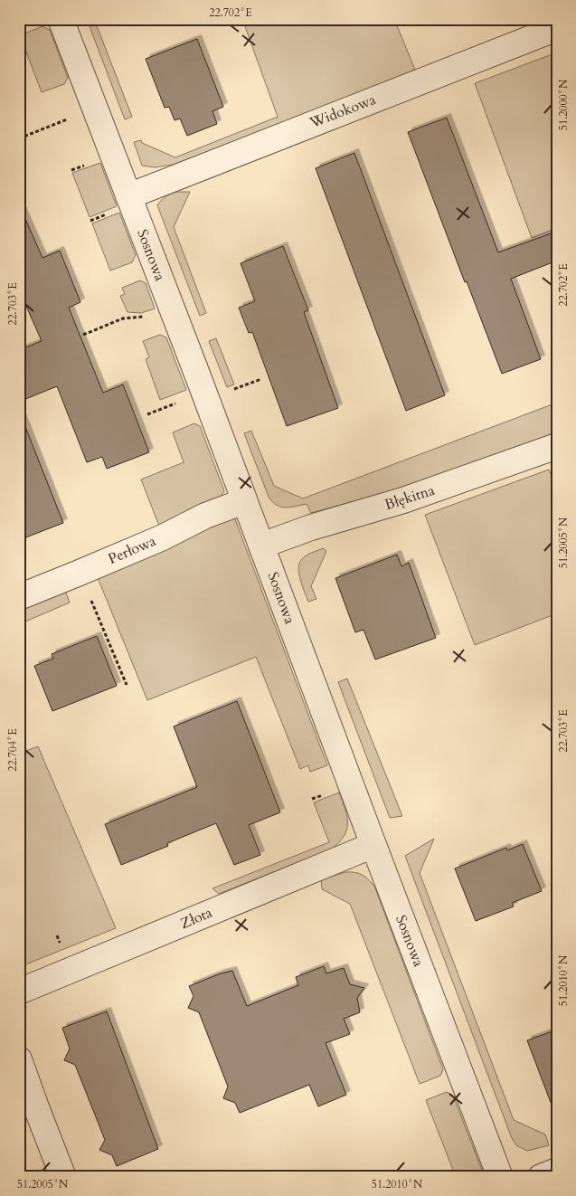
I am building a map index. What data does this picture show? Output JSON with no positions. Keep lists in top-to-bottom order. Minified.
{"streets":{"street":["Widokowa","Sosnowa","Błękitna","Perłowa","Złota"]},"crossings":[["Widokowa","Sosnowa"],["Sosnowa","Błękitna"],["Sosnowa","Perłowa"],["Sosnowa","Złota"]],"coordinates":["22.702°E","51.2000°N","22.703°E","51.2005°N","22.704°E","51.2010°N"]}
